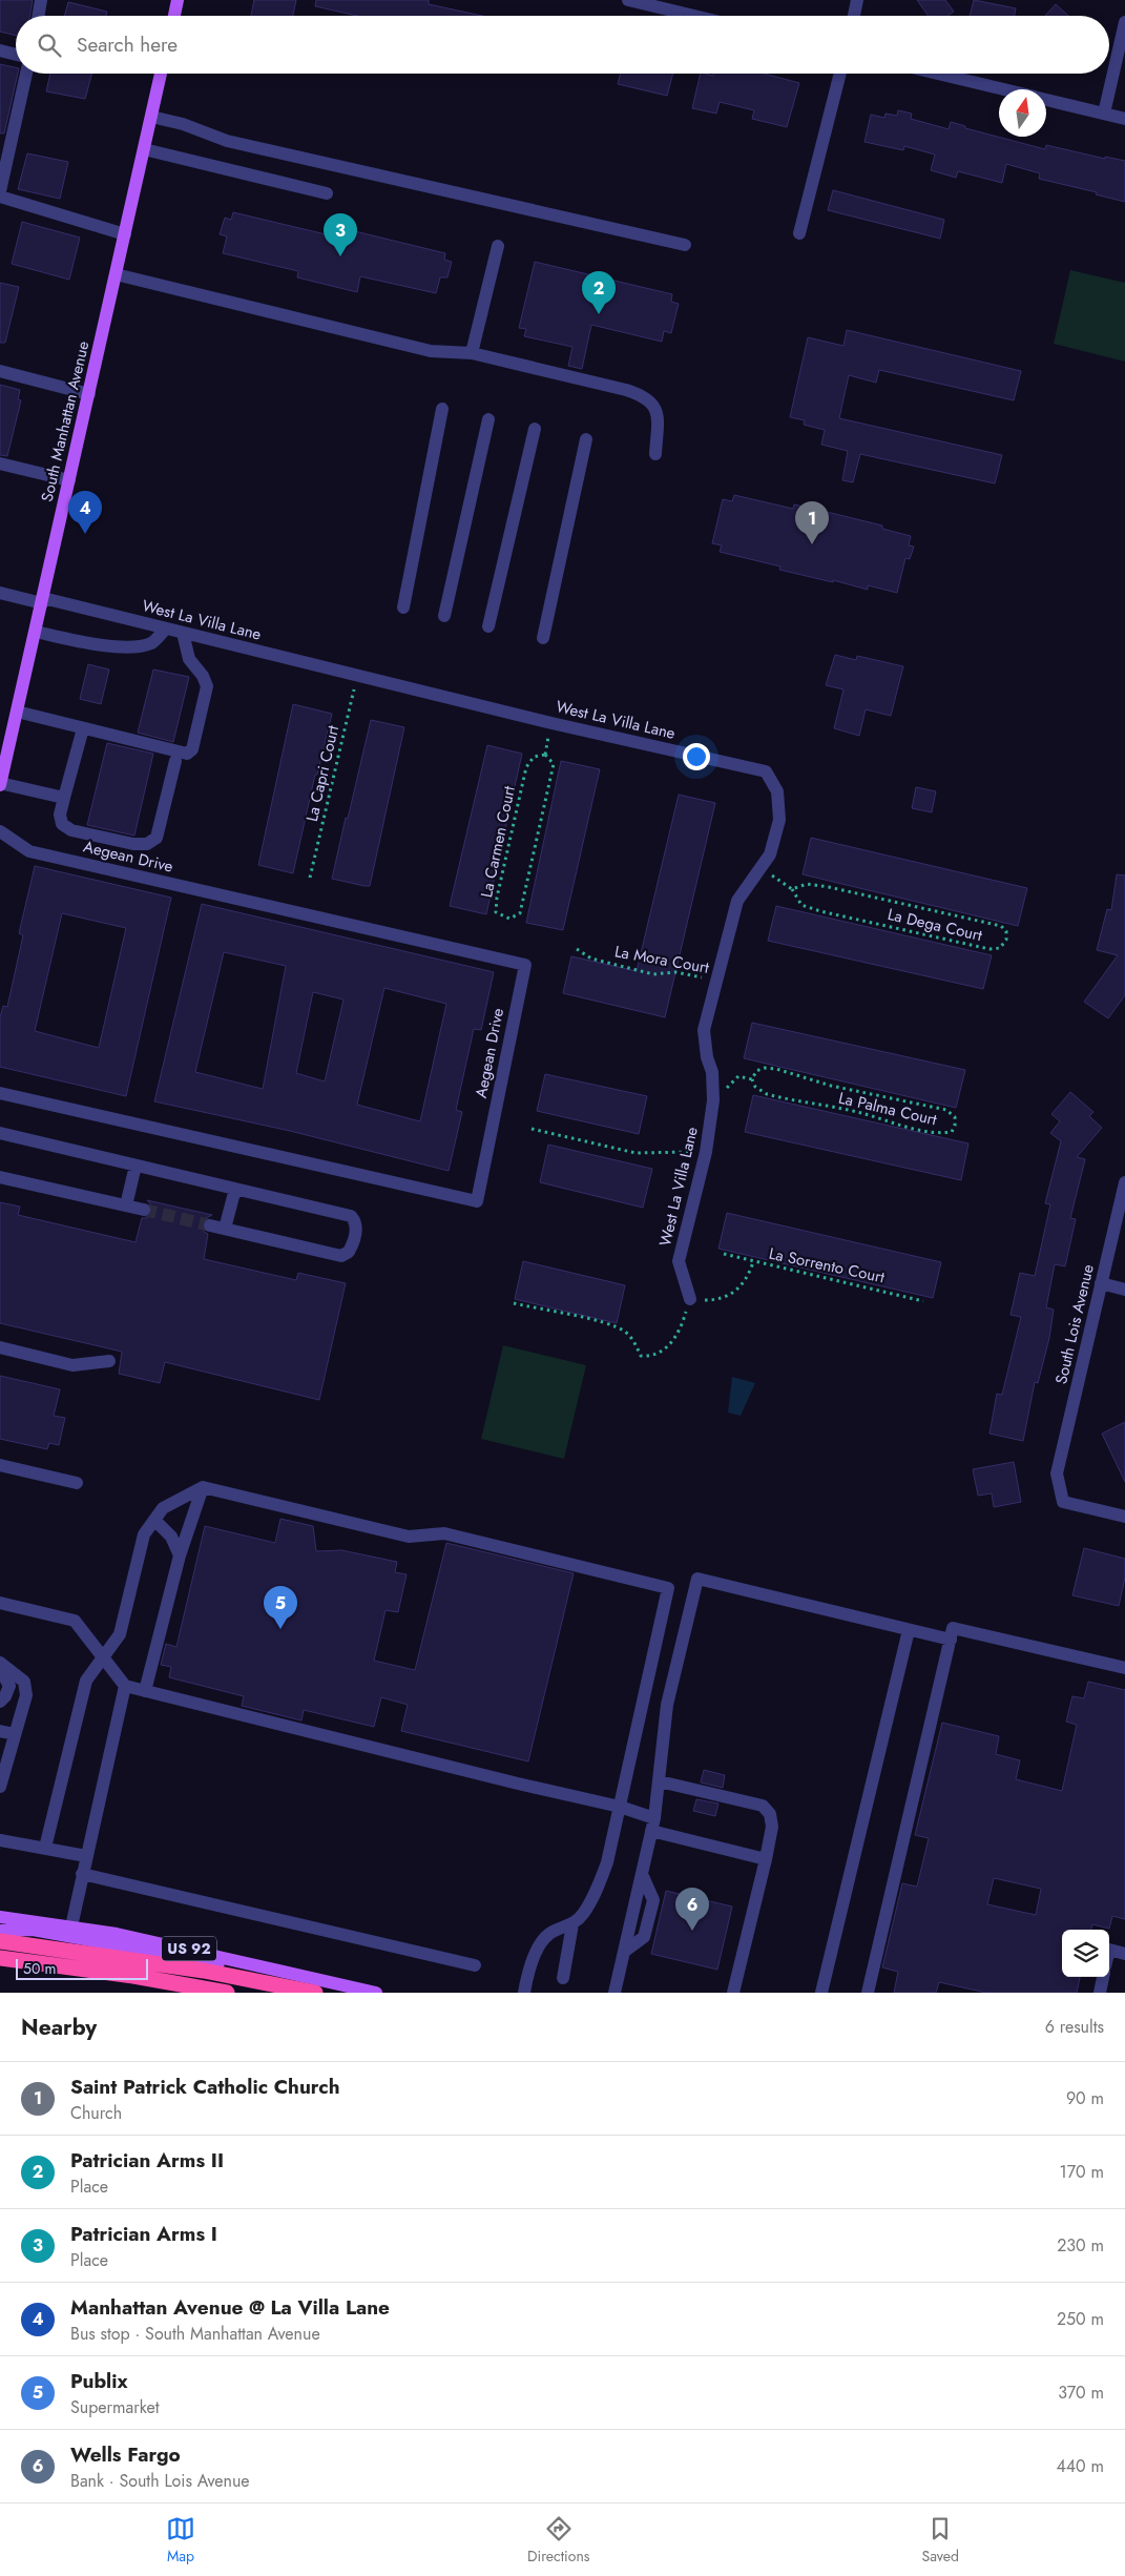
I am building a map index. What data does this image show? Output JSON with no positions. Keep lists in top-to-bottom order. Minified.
{"streets":{"main road":["South Manhattan Avenue","US 92"],"street":["West La Villa Lane","Aegean Drive","South Lois Avenue"],"path":["La Capri Court","La Carmen Court","La Dega Court","La Mora Court","La Palma Court","La Sorrento Court"]},"crossings":[["South Manhattan Avenue","West La Villa Lane"],["West La Villa Lane","La Capri Court"],["West La Villa Lane","La Dega Court"],["West La Villa Lane","La Mora Court"],["West La Villa Lane","La Palma Court"]],"scale_bar":"50 m","north":"top","page":{"search":"Search here","pins":["3","2","4","1","5","6"],"scale":"50 m","heading":["Nearby","6 results"],"list":[{"mark":"1","name":"Saint Patrick Catholic Church","note":"Church","value":"90 m"},{"mark":"2","name":"Patrician Arms II","note":"Place","value":"170 m"},{"mark":"3","name":"Patrician Arms I","note":"Place","value":"230 m"},{"mark":"4","name":"Manhattan Avenue @ La Villa Lane","note":"Bus stop · South Manhattan Avenue","value":"250 m"},{"mark":"5","name":"Publix","note":"Supermarket","value":"370 m"},{"mark":"6","name":"Wells Fargo","note":"Bank · South Lois Avenue","value":"440 m"}],"nav":["Map","Directions","Saved"]}}
